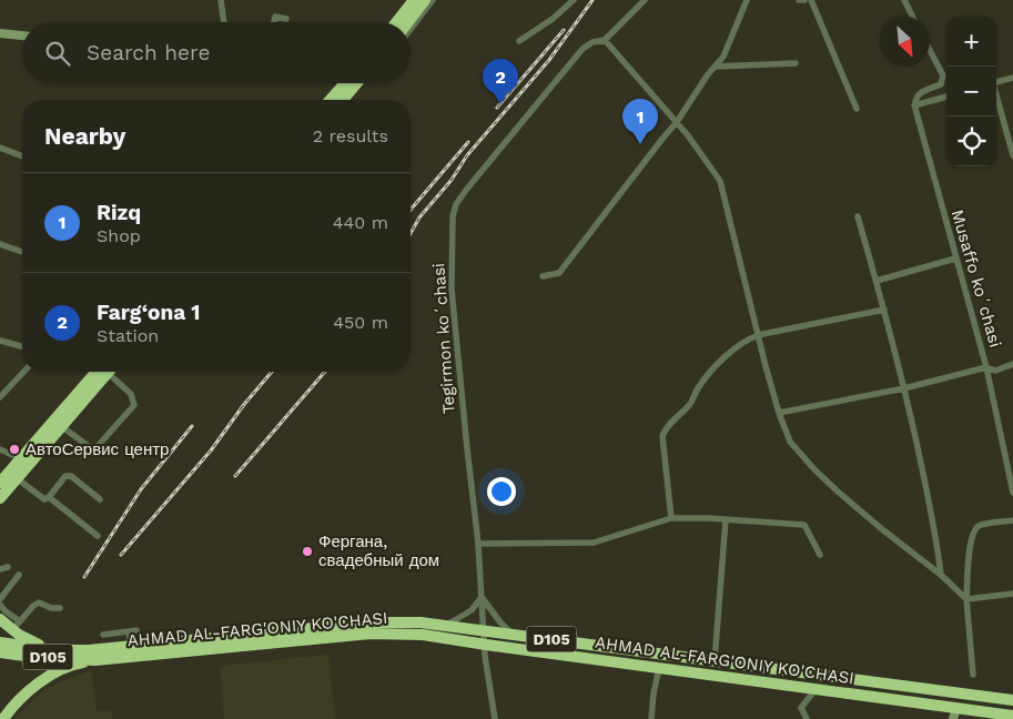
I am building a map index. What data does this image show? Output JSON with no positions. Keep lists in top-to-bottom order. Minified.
{"streets":{"highway":["AHMAD AL-FARG'ONIY KO'CHASI","D105"],"street":["Musaffo koʻchasi","Tegirmon koʻchasi"]},"crossings":[["Tegirmon koʻchasi","AHMAD AL-FARG'ONIY KO'CHASI"]],"places":["АвтоСервис центр","Фергана, свадебный дом"],"north":"bottom right","page":{"map_buttons":["+","−"],"search":"Search here","pins":["2","1"],"heading":["Nearby","2 results"],"list":[{"mark":"1","name":"Rizq","note":"Shop","value":"440 m"},{"mark":"2","name":"Farg‘ona 1","note":"Station","value":"450 m"}]}}
